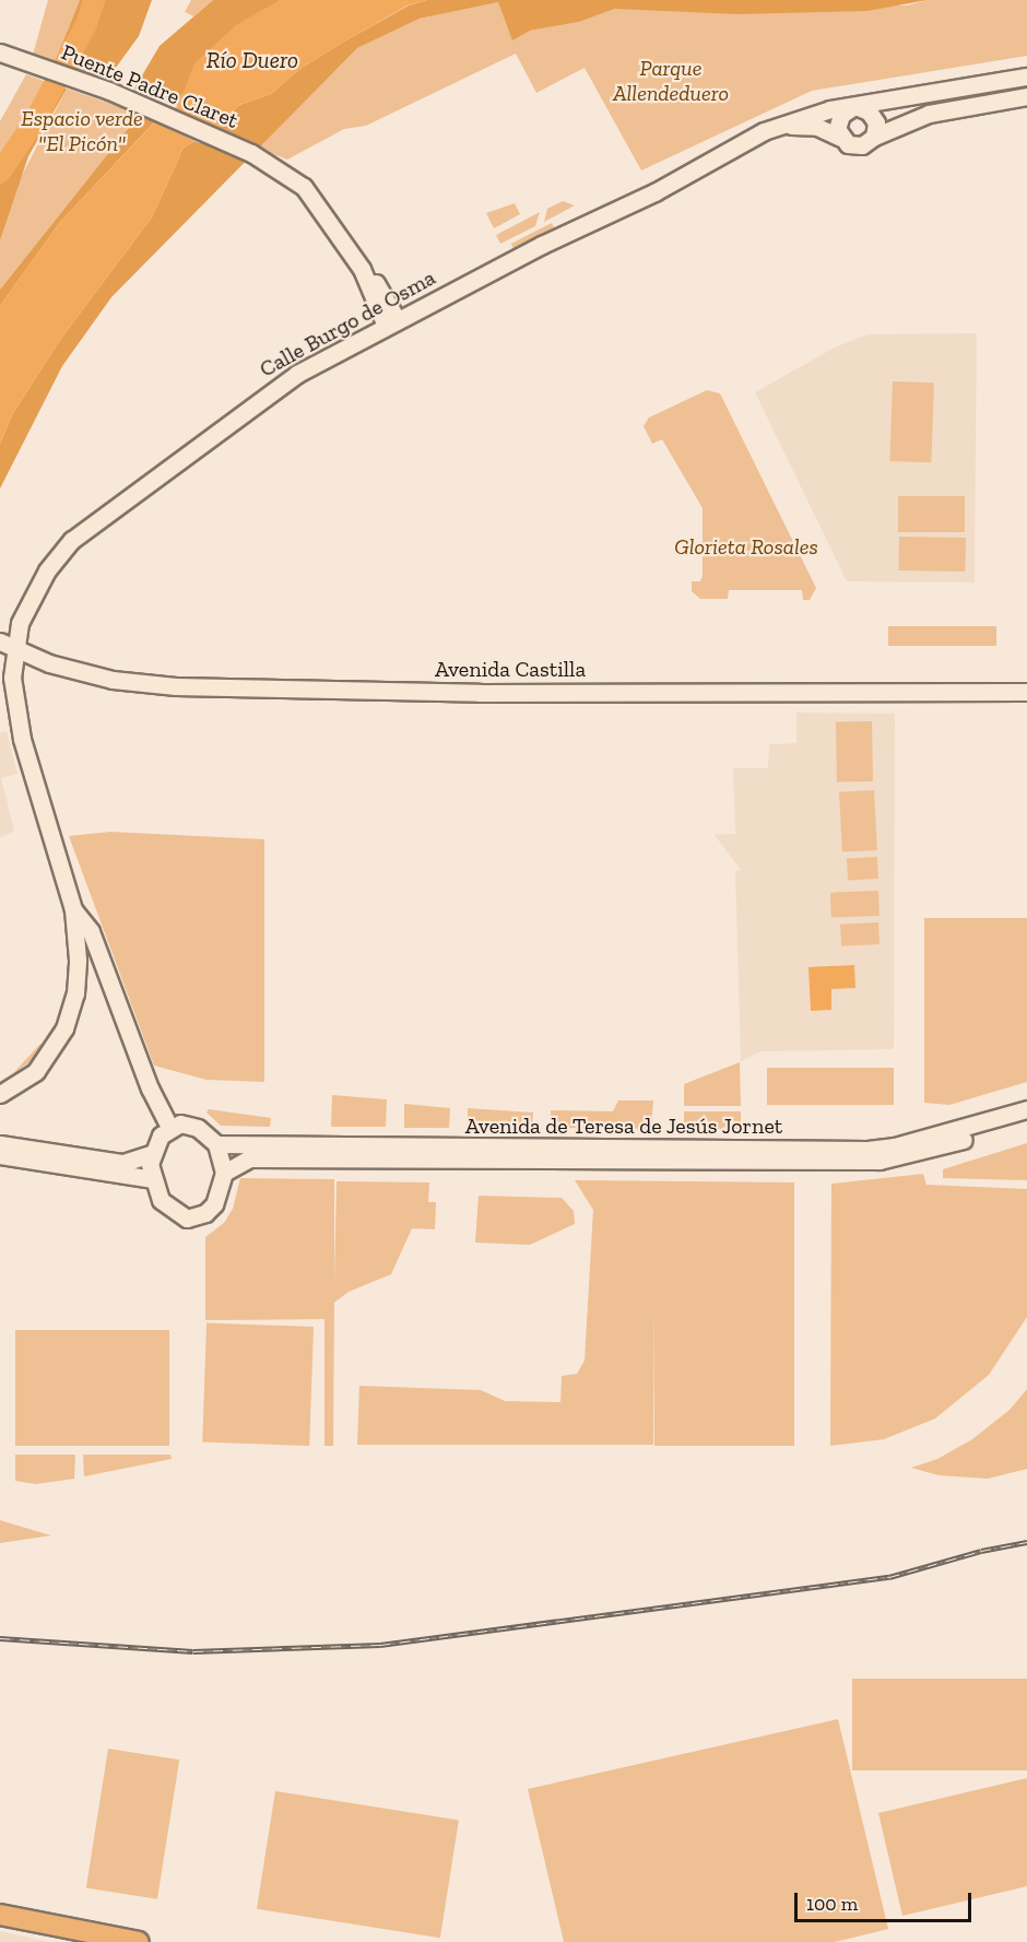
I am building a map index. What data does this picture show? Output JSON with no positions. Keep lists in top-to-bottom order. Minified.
{"streets":{"street":["Puente Padre Claret","Calle Burgo de Osma","Avenida Castilla","Avenida de Teresa de Jesús Jornet"]},"crossings":[["Puente Padre Claret","Calle Burgo de Osma"],["Calle Burgo de Osma","Avenida Castilla"]],"water":["Río Duero"],"parks":["Parque Allendeduero","Espacio verde \"El Picón\"","Glorieta Rosales"],"scale_bar":"100 m"}
